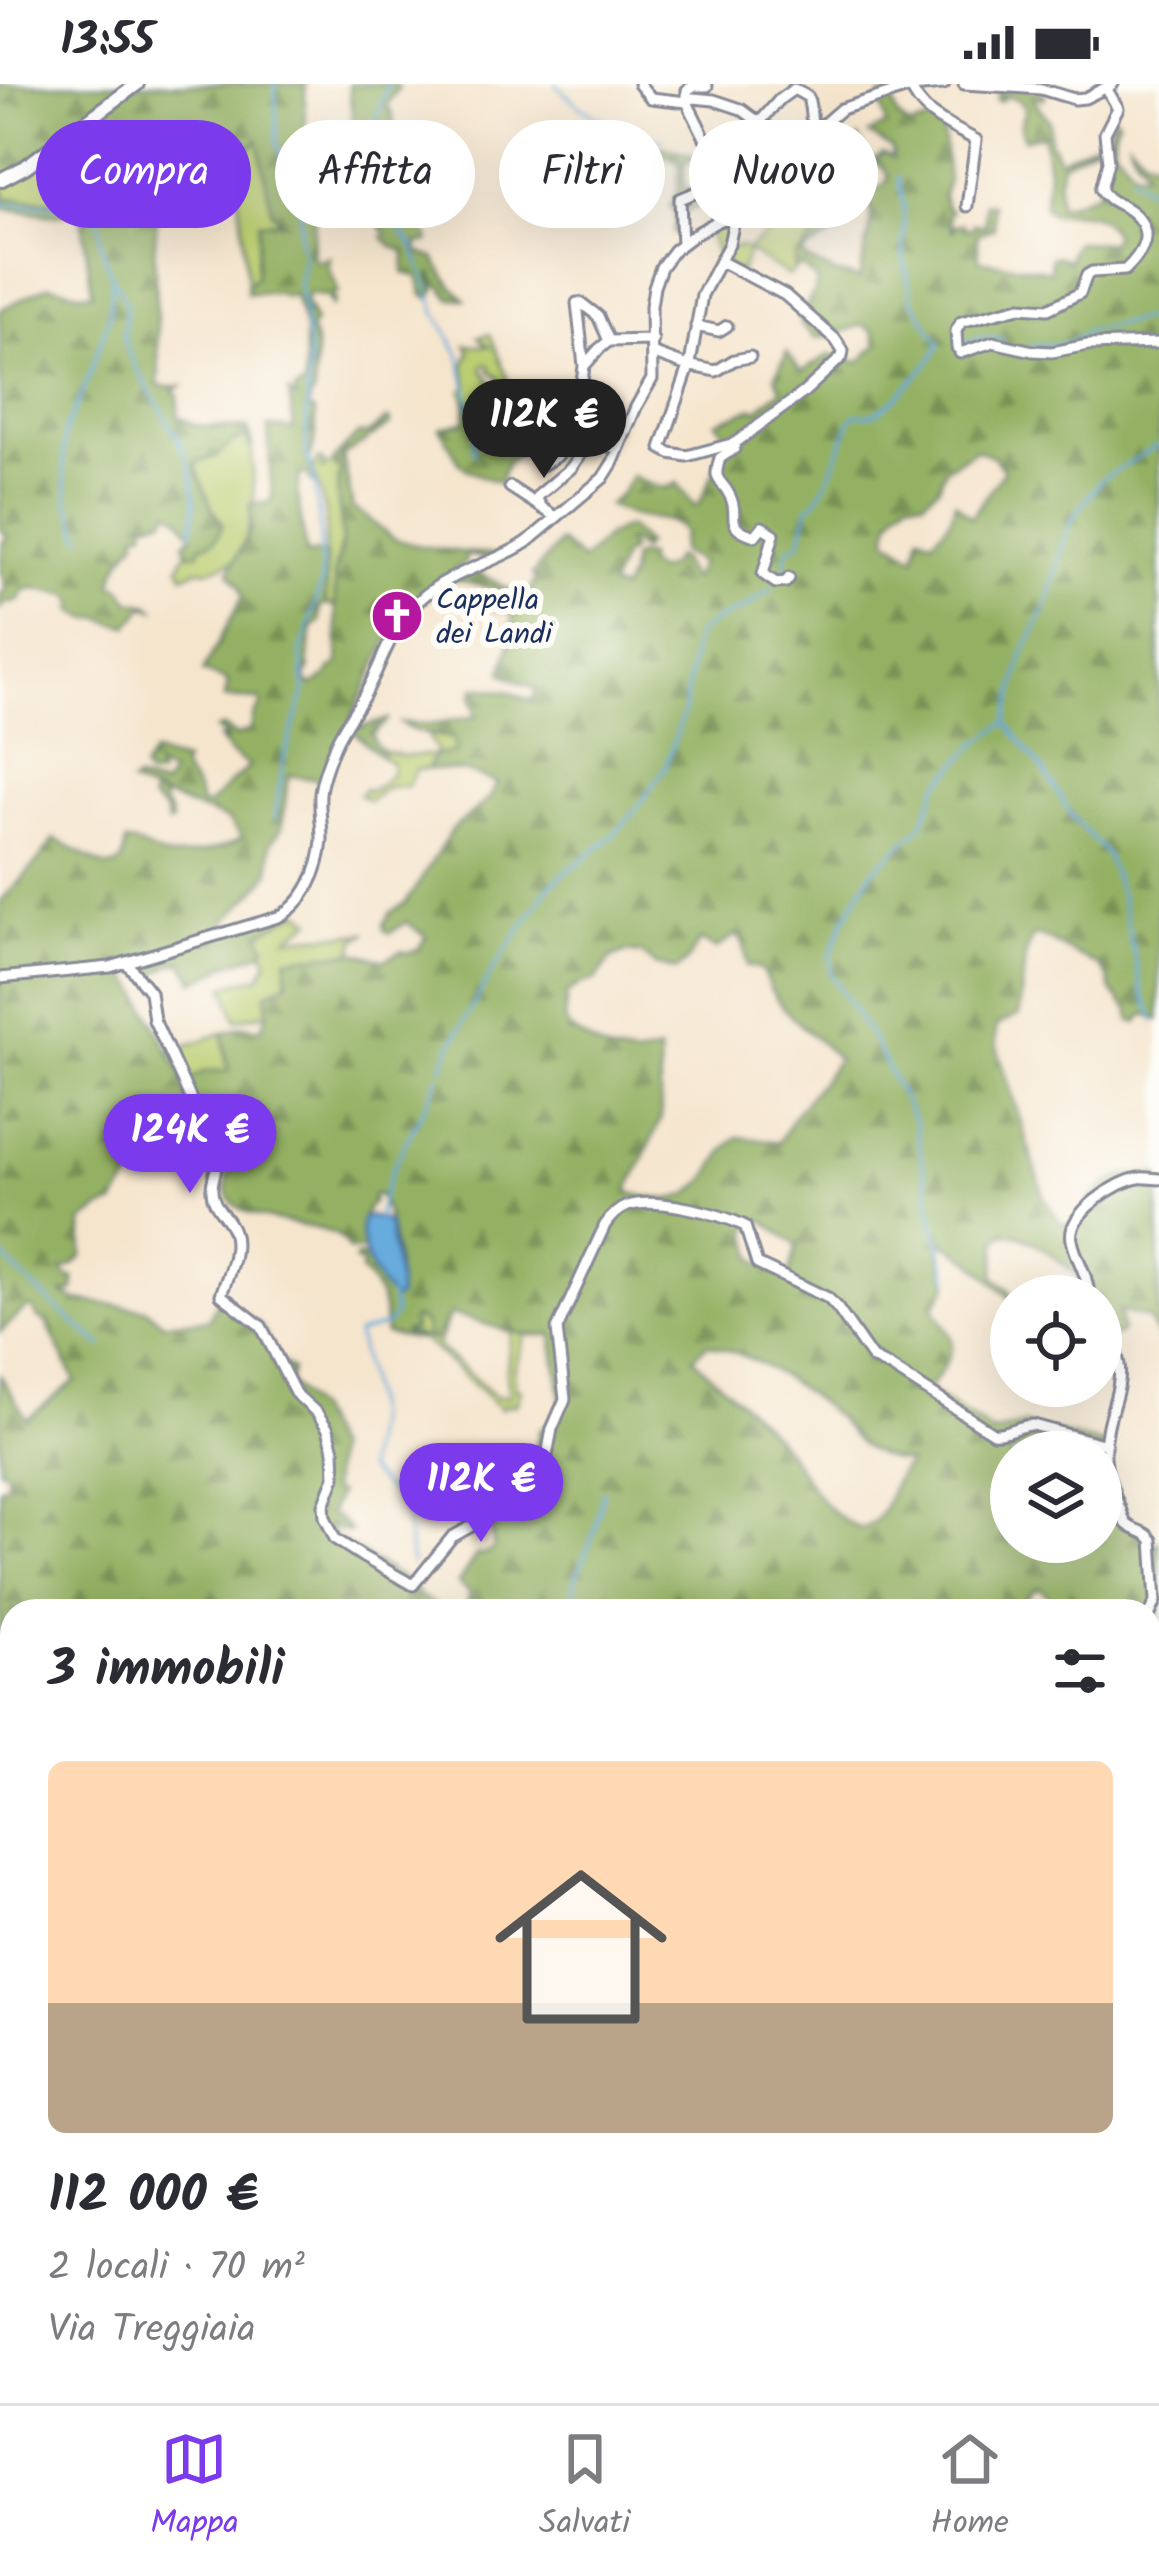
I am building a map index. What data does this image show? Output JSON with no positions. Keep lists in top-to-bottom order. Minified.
{"places":{"church":["Cappella dei Landi"]},"page":{"status":"13:55","chip":["Compra","Affitta","Filtri","Nuovo"],"price":["112K €","124K €","112K €"],"heading":"3 immobili","list":[{"name":"112 000 €","note":"2 locali · 70 m² · Via Treggiaia"}],"tabs":["Mappa","Salvati","Home"]}}
